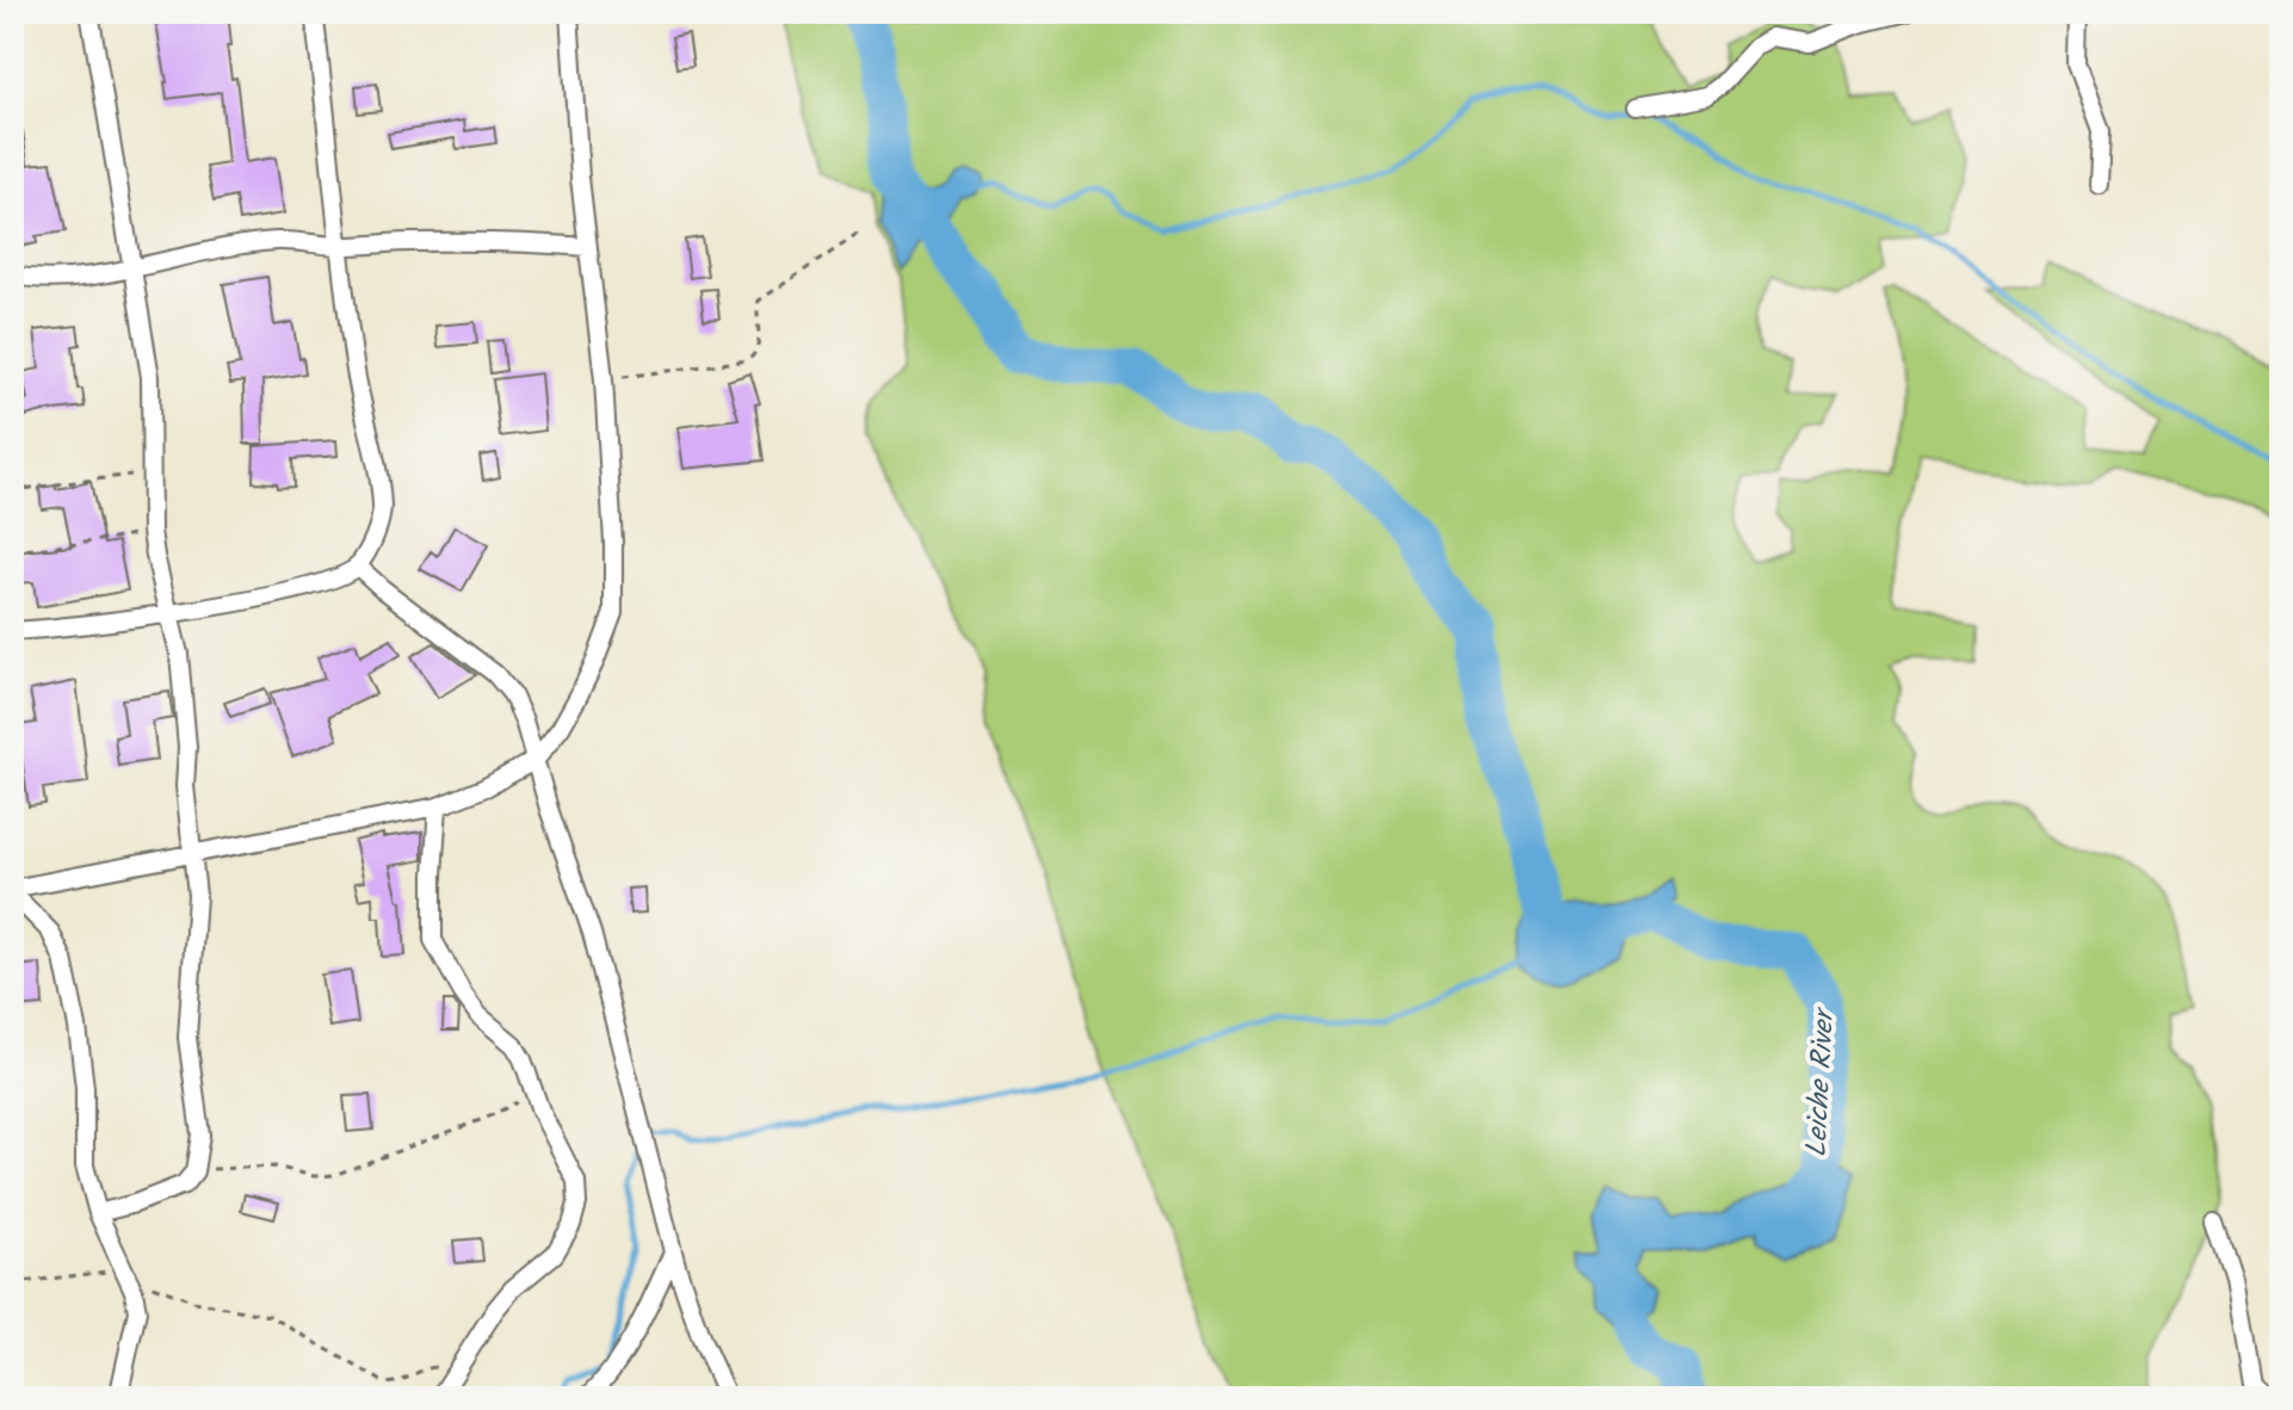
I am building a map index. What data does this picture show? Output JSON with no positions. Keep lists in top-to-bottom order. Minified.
{"water":["Leiche River"]}
